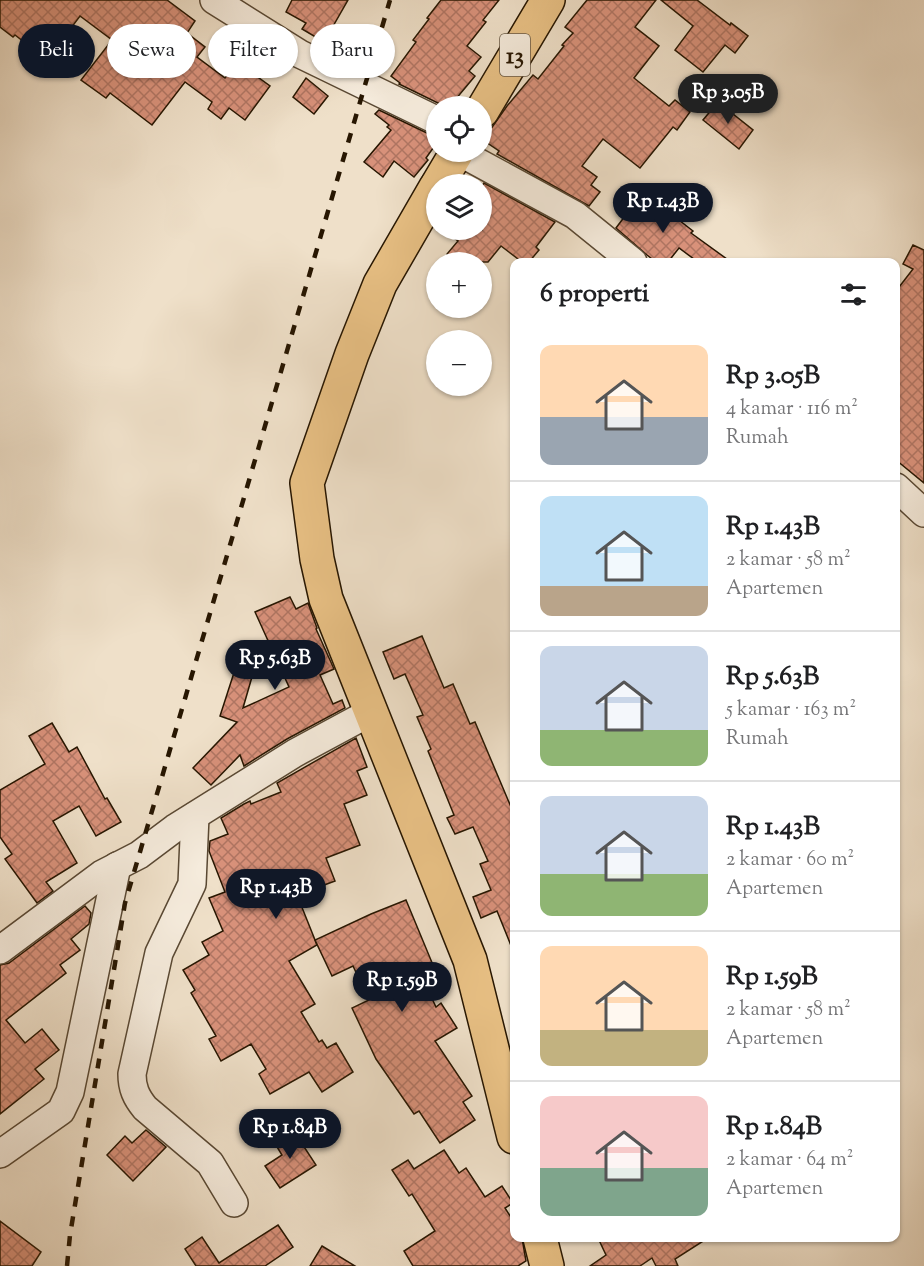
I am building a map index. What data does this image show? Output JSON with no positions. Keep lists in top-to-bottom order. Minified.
{"streets":{"highway":["13"]},"page":{"chip":["Beli","Sewa","Filter","Baru"],"price":["Rp 3.05B","Rp 1.43B","Rp 5.63B","Rp 1.43B","Rp 1.59B","Rp 1.84B"],"map_buttons":["+","−"],"heading":"6 properti","list":[{"name":"Rp 3.05B","note":"4 kamar · 116 m² · Rumah"},{"name":"Rp 1.43B","note":"2 kamar · 58 m² · Apartemen"},{"name":"Rp 5.63B","note":"5 kamar · 163 m² · Rumah"},{"name":"Rp 1.43B","note":"2 kamar · 60 m² · Apartemen"},{"name":"Rp 1.59B","note":"2 kamar · 58 m² · Apartemen"},{"name":"Rp 1.84B","note":"2 kamar · 64 m² · Apartemen"}]}}
